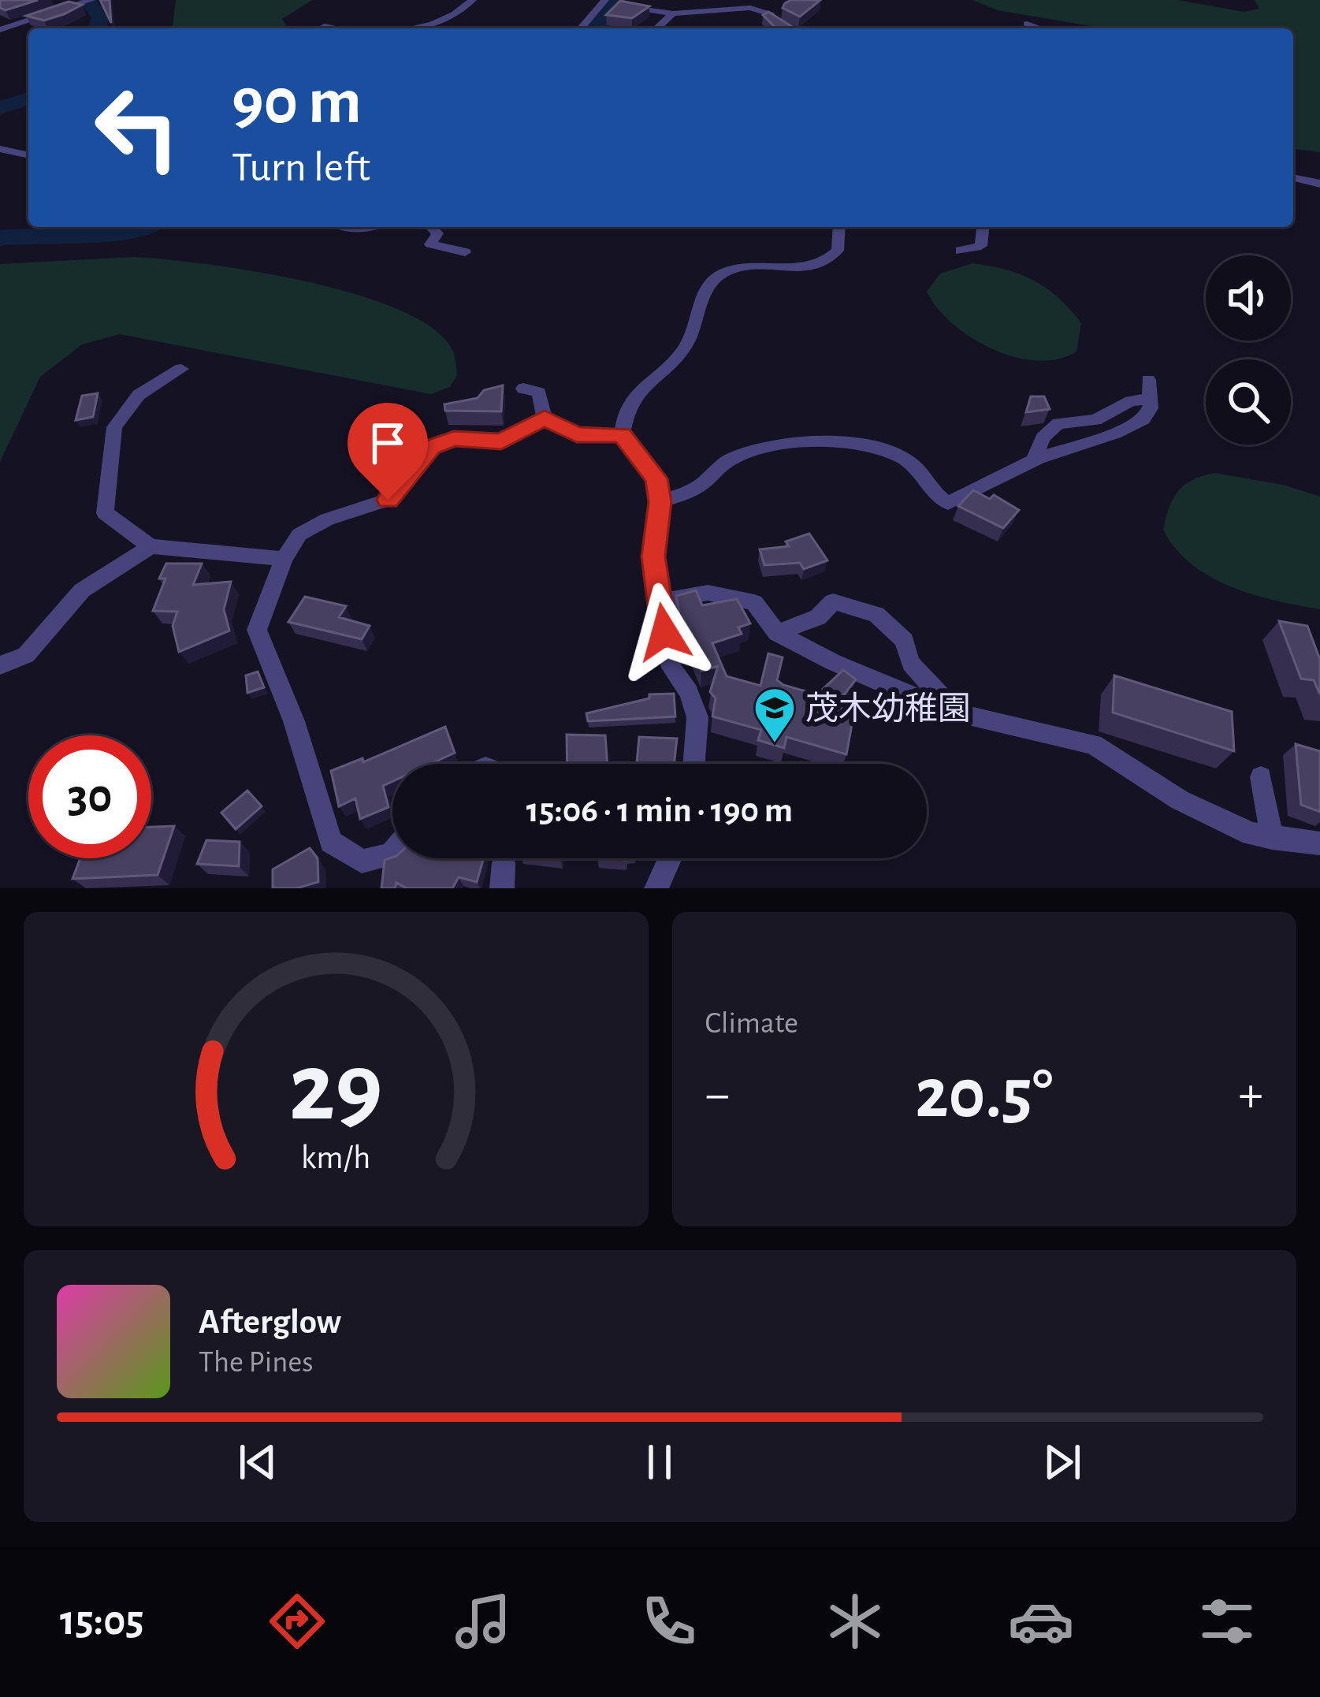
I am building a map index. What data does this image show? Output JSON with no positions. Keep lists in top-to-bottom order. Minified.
{"places":{"school or university":["茂木幼稚園"]},"page":{"turn":["90 m","Turn left"],"limit":"30","trip":"15:06 · 1 min · 190 m","tile":"Climate","heat":["−","20.5°","+"],"song":["Afterglow","The Pines"],"tabs":"15:05","gauge":["29","km/h"]}}
